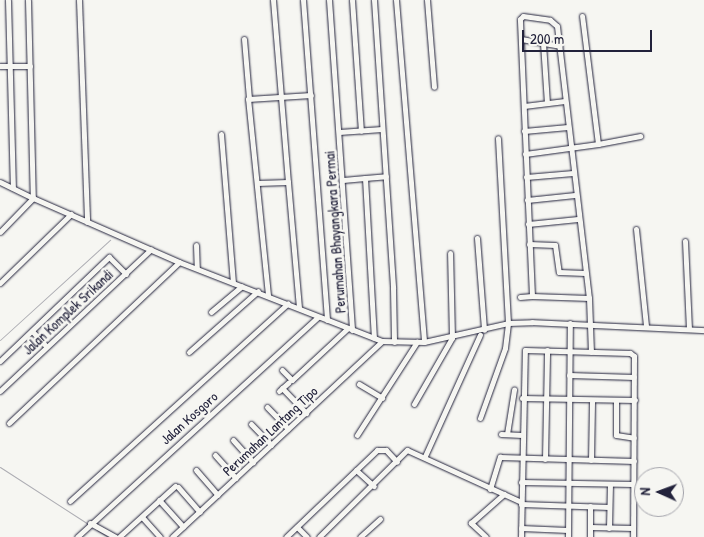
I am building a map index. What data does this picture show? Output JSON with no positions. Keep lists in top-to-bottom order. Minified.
{"streets":{"street":["Perumahan Bhayangkara Permai","Jalan Komplek Srikandi","Jalan Kosgoro","Perumahan Lantang Tipo"]},"scale_bar":"200 m","north":"left"}
